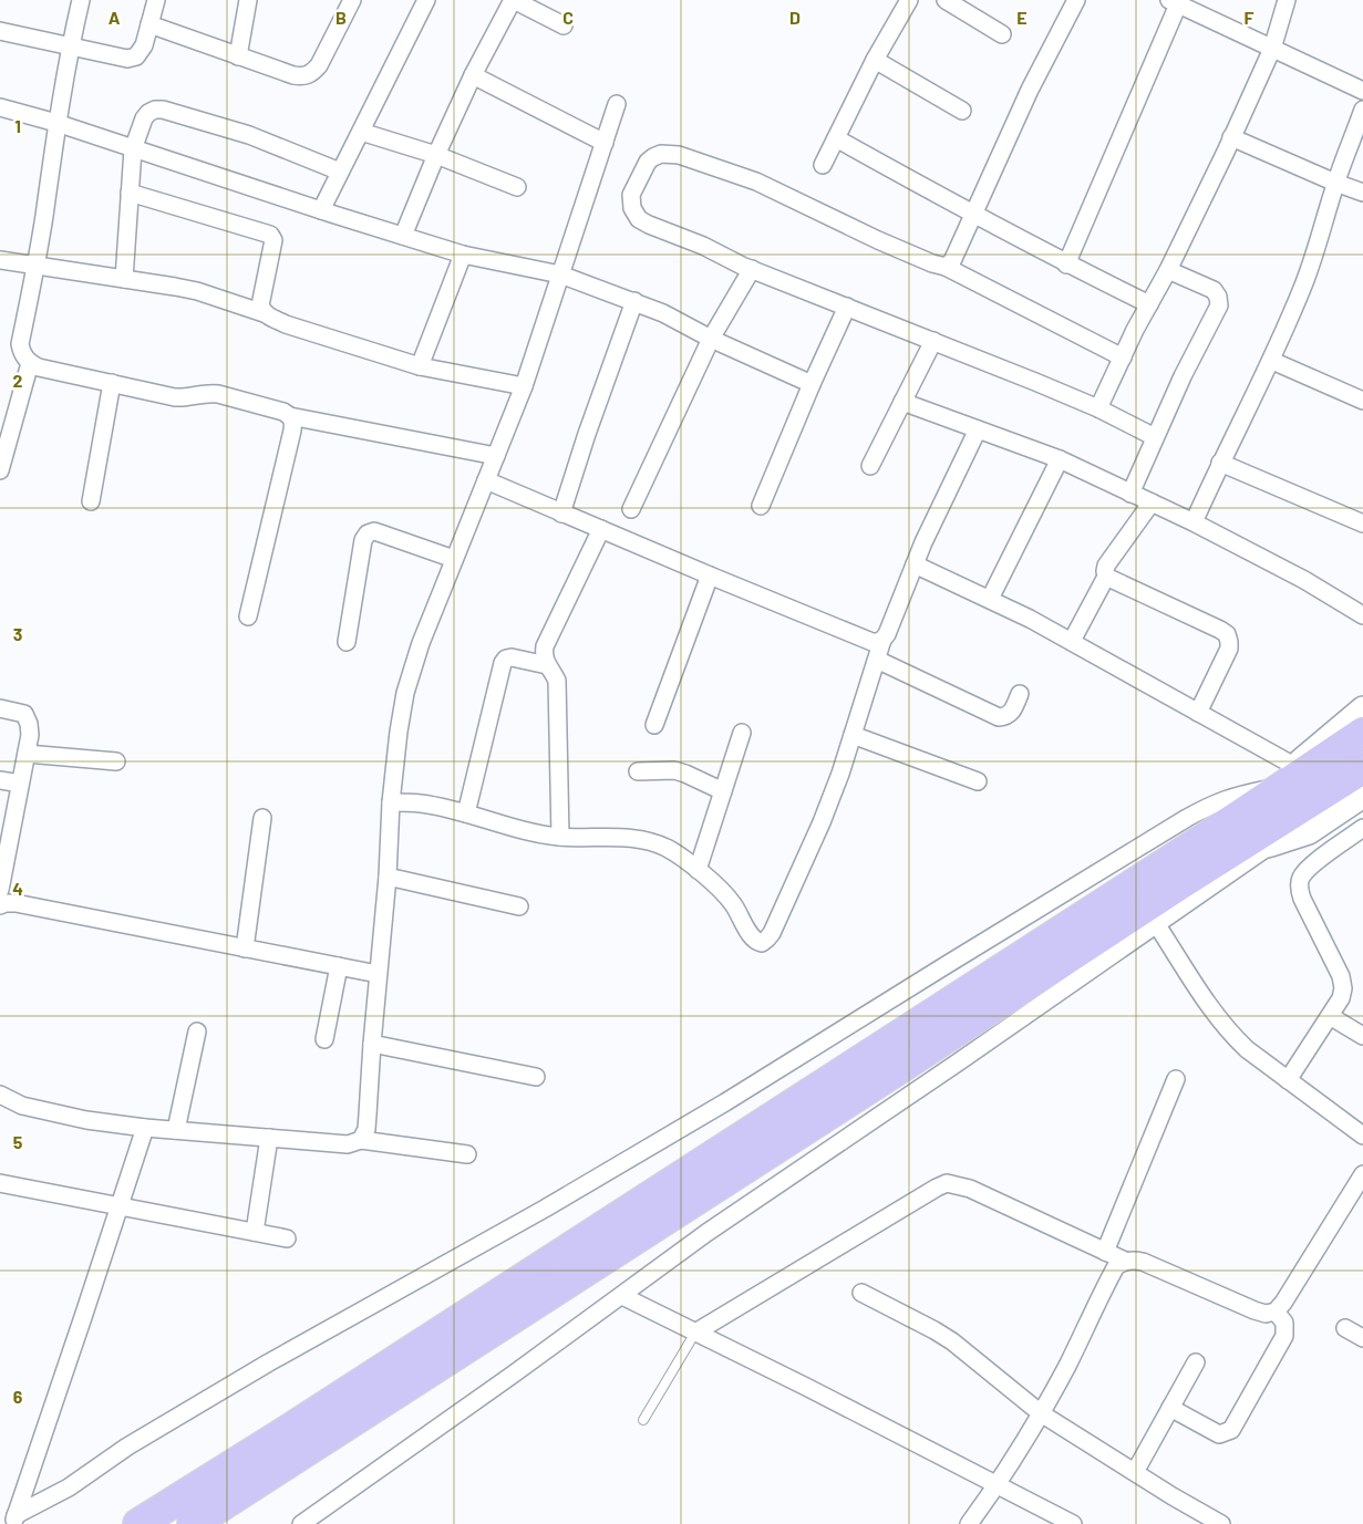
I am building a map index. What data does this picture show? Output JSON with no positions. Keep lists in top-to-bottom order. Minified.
{"grid":{"columns":["A","B","C","D","E","F"],"rows":["1","2","3","4","5","6"]}}
